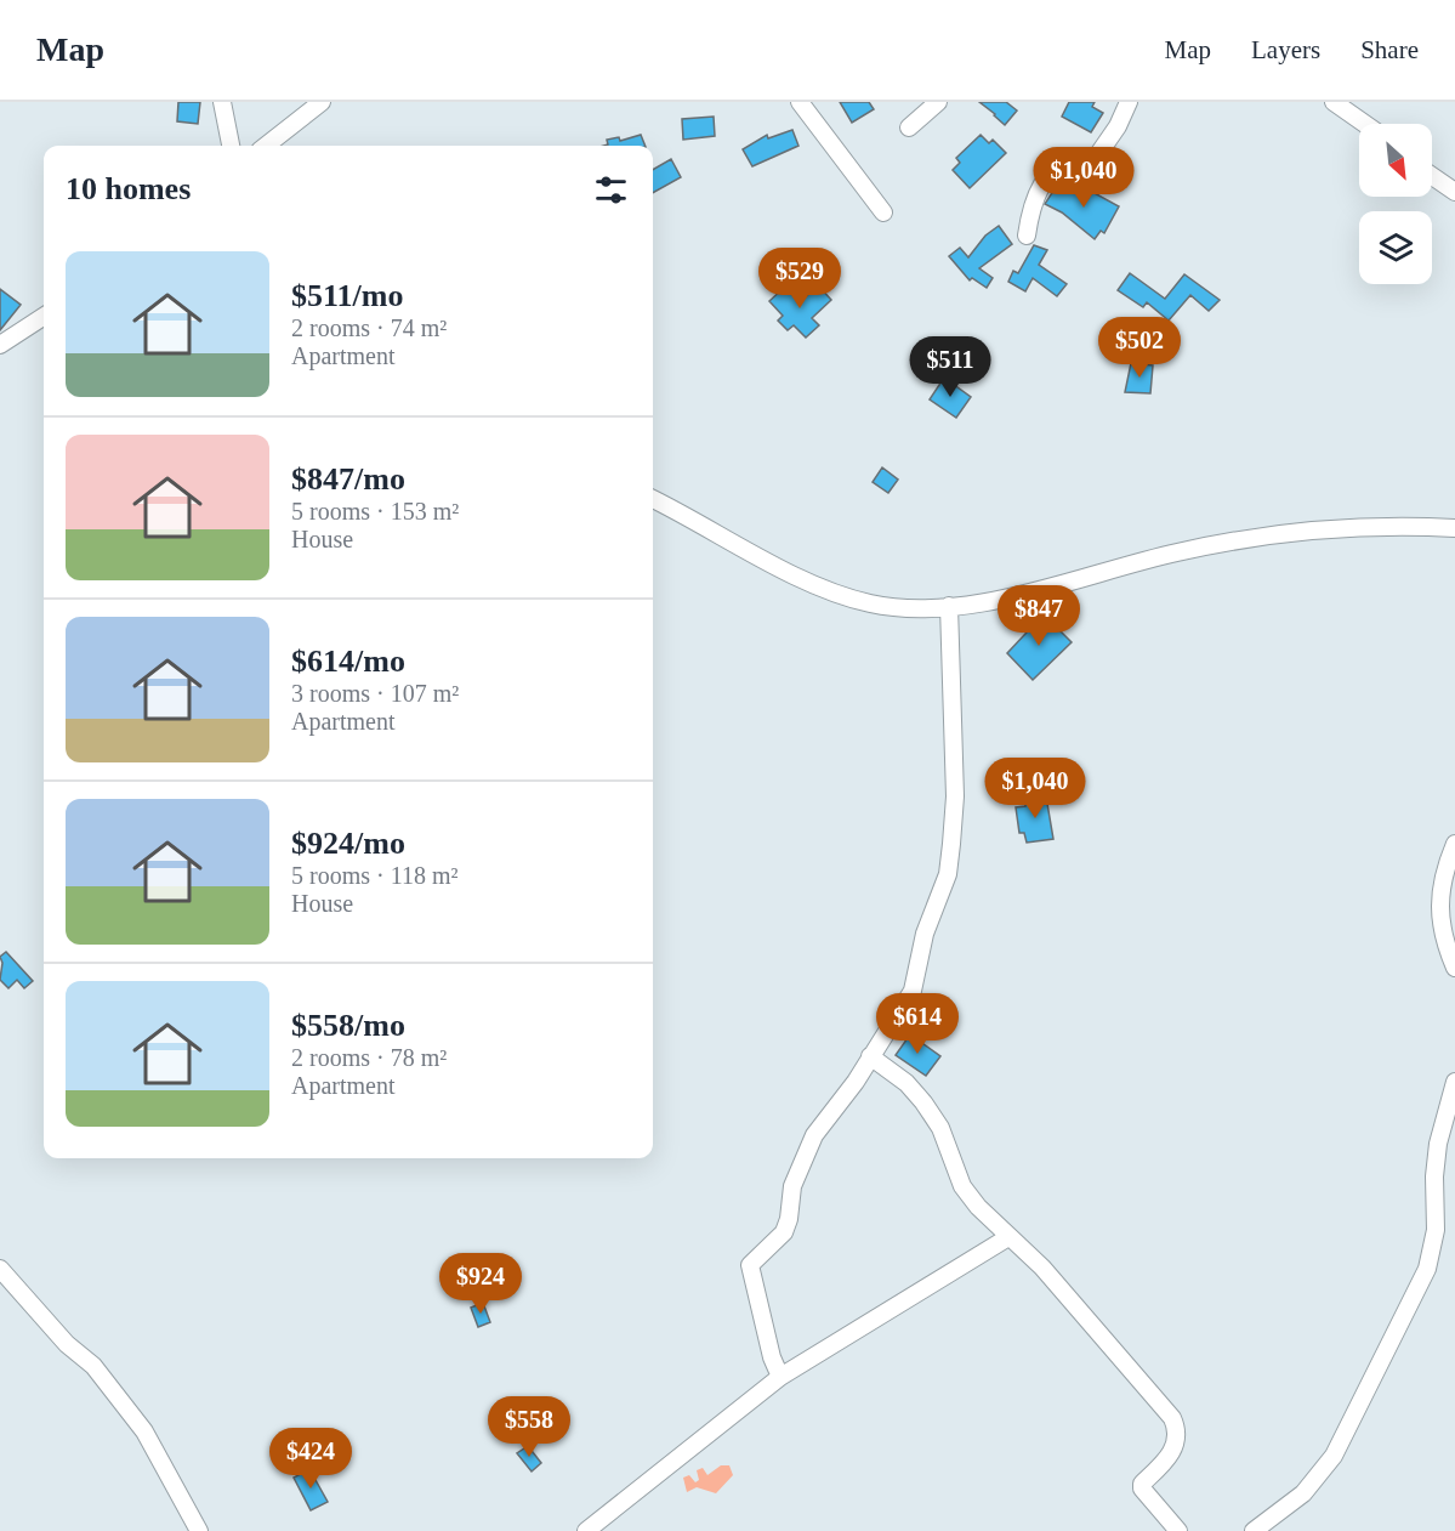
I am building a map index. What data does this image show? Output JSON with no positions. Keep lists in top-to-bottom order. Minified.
{"north":"bottom right","page":{"header":"Map","nav":["Map","Layers","Share"],"heading":"10 homes","price":["$1,040","$529","$502","$511","$847","$1,040","$614","$924","$558","$424"],"list":[{"name":"$511/mo","note":"2 rooms · 74 m² · Apartment"},{"name":"$847/mo","note":"5 rooms · 153 m² · House"},{"name":"$614/mo","note":"3 rooms · 107 m² · Apartment"},{"name":"$924/mo","note":"5 rooms · 118 m² · House"},{"name":"$558/mo","note":"2 rooms · 78 m² · Apartment"}]}}
